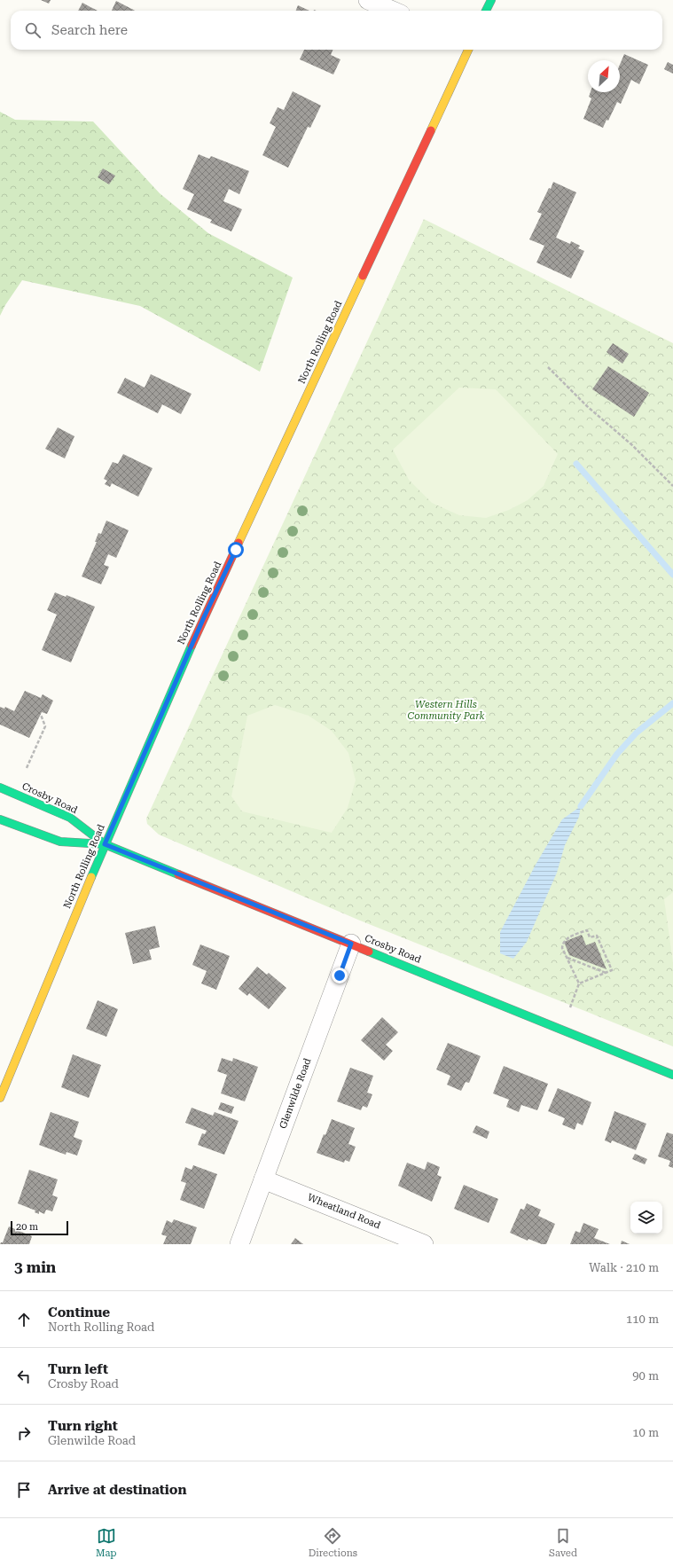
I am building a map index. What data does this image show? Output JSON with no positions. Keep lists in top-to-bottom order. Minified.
{"streets":{"main road":["North Rolling Road","Crosby Road"],"street":["Glenwilde Road","Wheatland Road"]},"crossings":[["North Rolling Road","Crosby Road"],["Crosby Road","Glenwilde Road"],["Glenwilde Road","Wheatland Road"]],"parks":["Western Hills Community Park"],"scale_bar":"20 m","north":"top right","page":{"search":"Search here","scale":"20 m","heading":["3 min","Walk · 210 m"],"list":[["Continue","North Rolling Road","110 m"],["Turn left","Crosby Road","90 m"],["Turn right","Glenwilde Road","10 m"],"Arrive at destination"],"nav":["Map","Directions","Saved"]}}
